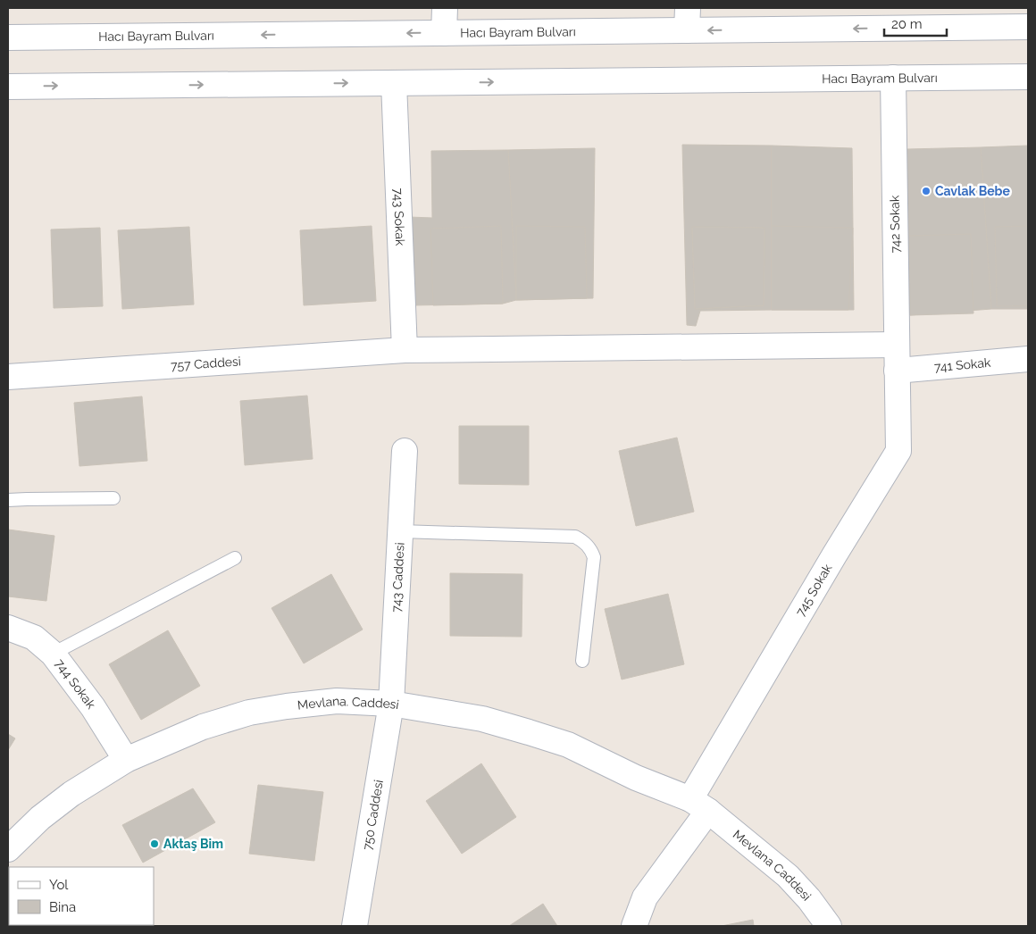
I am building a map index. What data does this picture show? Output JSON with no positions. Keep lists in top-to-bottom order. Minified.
{"streets":{"street":["Hacı Bayram Bulvarı","743 Sokak","742 Sokak","757 Caddesi","741 Sokak","743 Caddesi","745 Sokak","744 Sokak","Mevlana. Caddesi","750 Caddesi","Mevlana Caddesi"]},"crossings":[["Hacı Bayram Bulvarı","743 Sokak"],["Hacı Bayram Bulvarı","742 Sokak"],["743 Sokak","757 Caddesi"],["742 Sokak","757 Caddesi"],["742 Sokak","741 Sokak"],["742 Sokak","745 Sokak"],["741 Sokak","745 Sokak"],["743 Caddesi","Mevlana. Caddesi"],["743 Caddesi","750 Caddesi"],["745 Sokak","Mevlana. Caddesi"],["745 Sokak","Mevlana Caddesi"],["744 Sokak","Mevlana. Caddesi"],["Mevlana. Caddesi","750 Caddesi"],["Mevlana. Caddesi","Mevlana Caddesi"]],"places":["Cavlak Bebe","Aktaş Bim"],"legend":["Yol","Bina"],"scale_bar":"20 m"}
